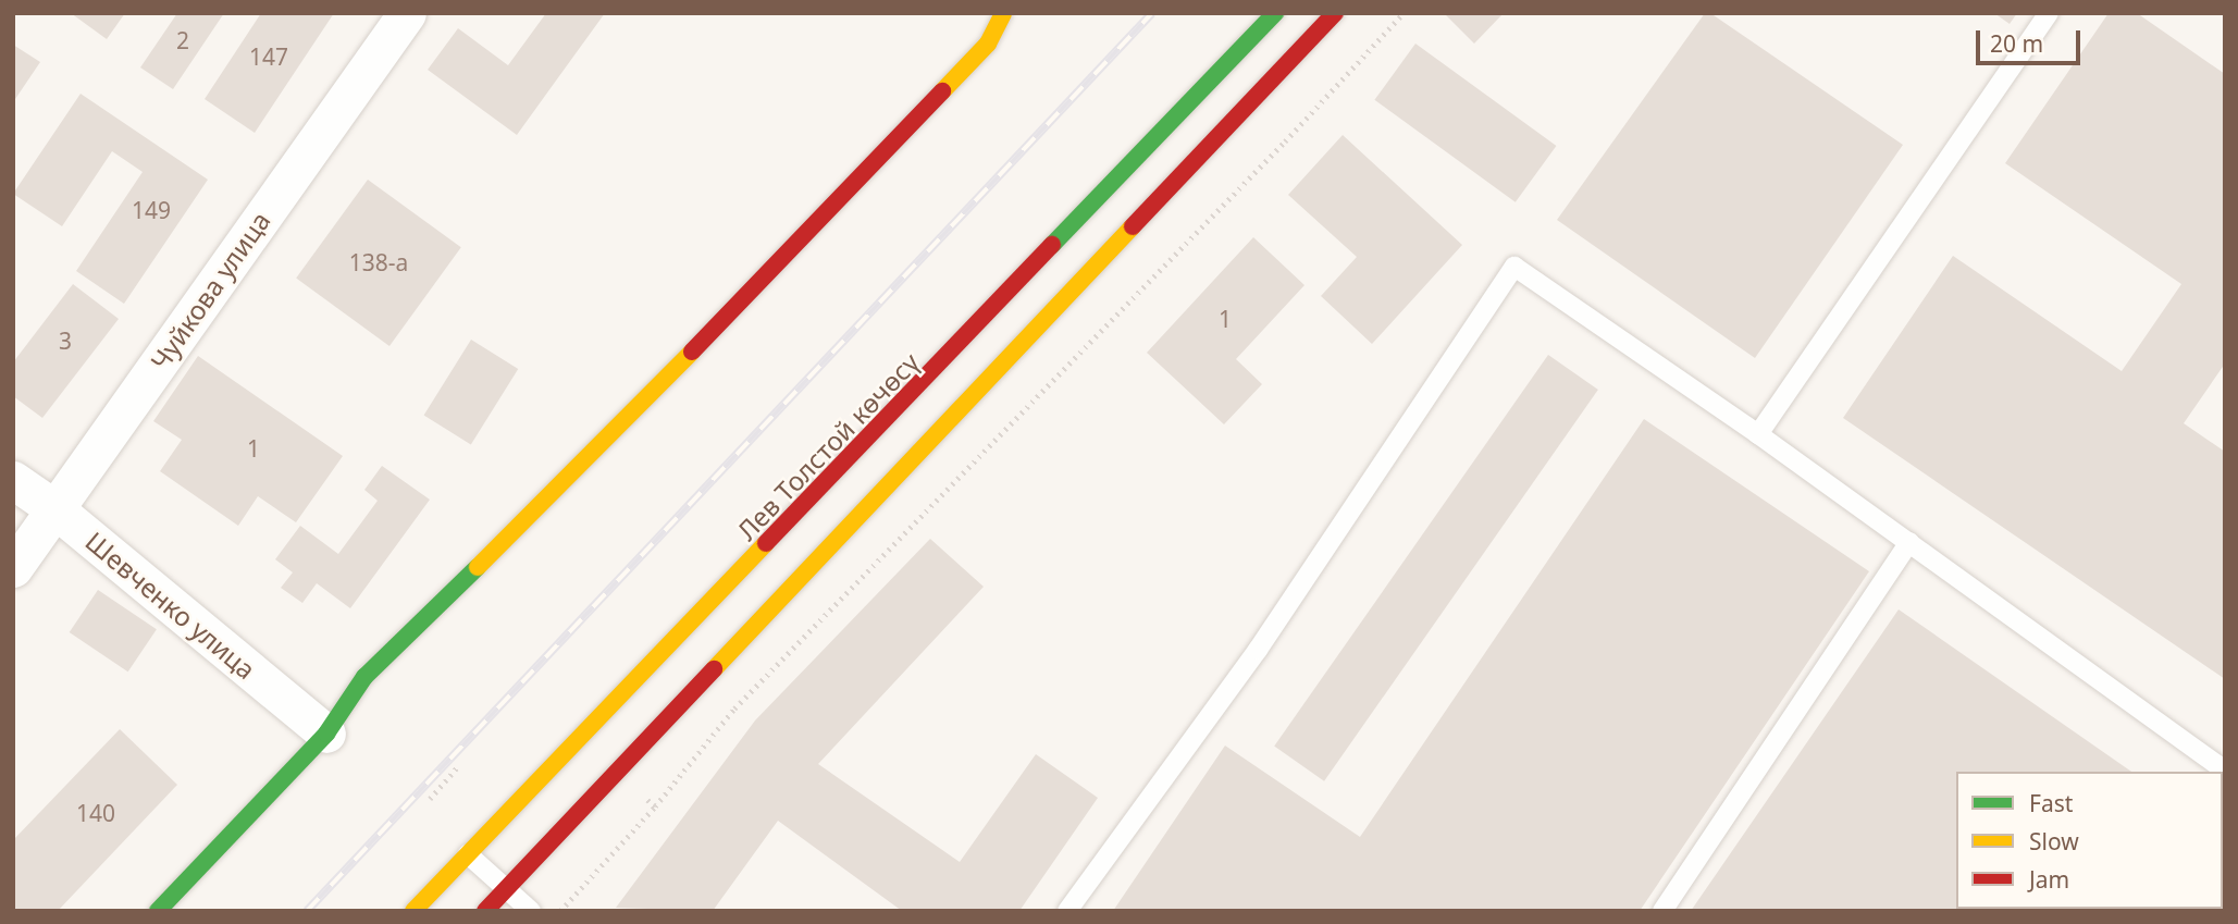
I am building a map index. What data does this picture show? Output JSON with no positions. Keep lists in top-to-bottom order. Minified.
{"streets":{"main road":["Лев Толстой көчөсү"],"street":["Чуйкова улица","Шевченко улица"]},"crossings":[["Чуйкова улица","Шевченко улица"]],"house_numbers":["2","147","149","138-a","1","3","1","140"],"legend":["Fast","Slow","Jam"],"scale_bar":"20 m"}
